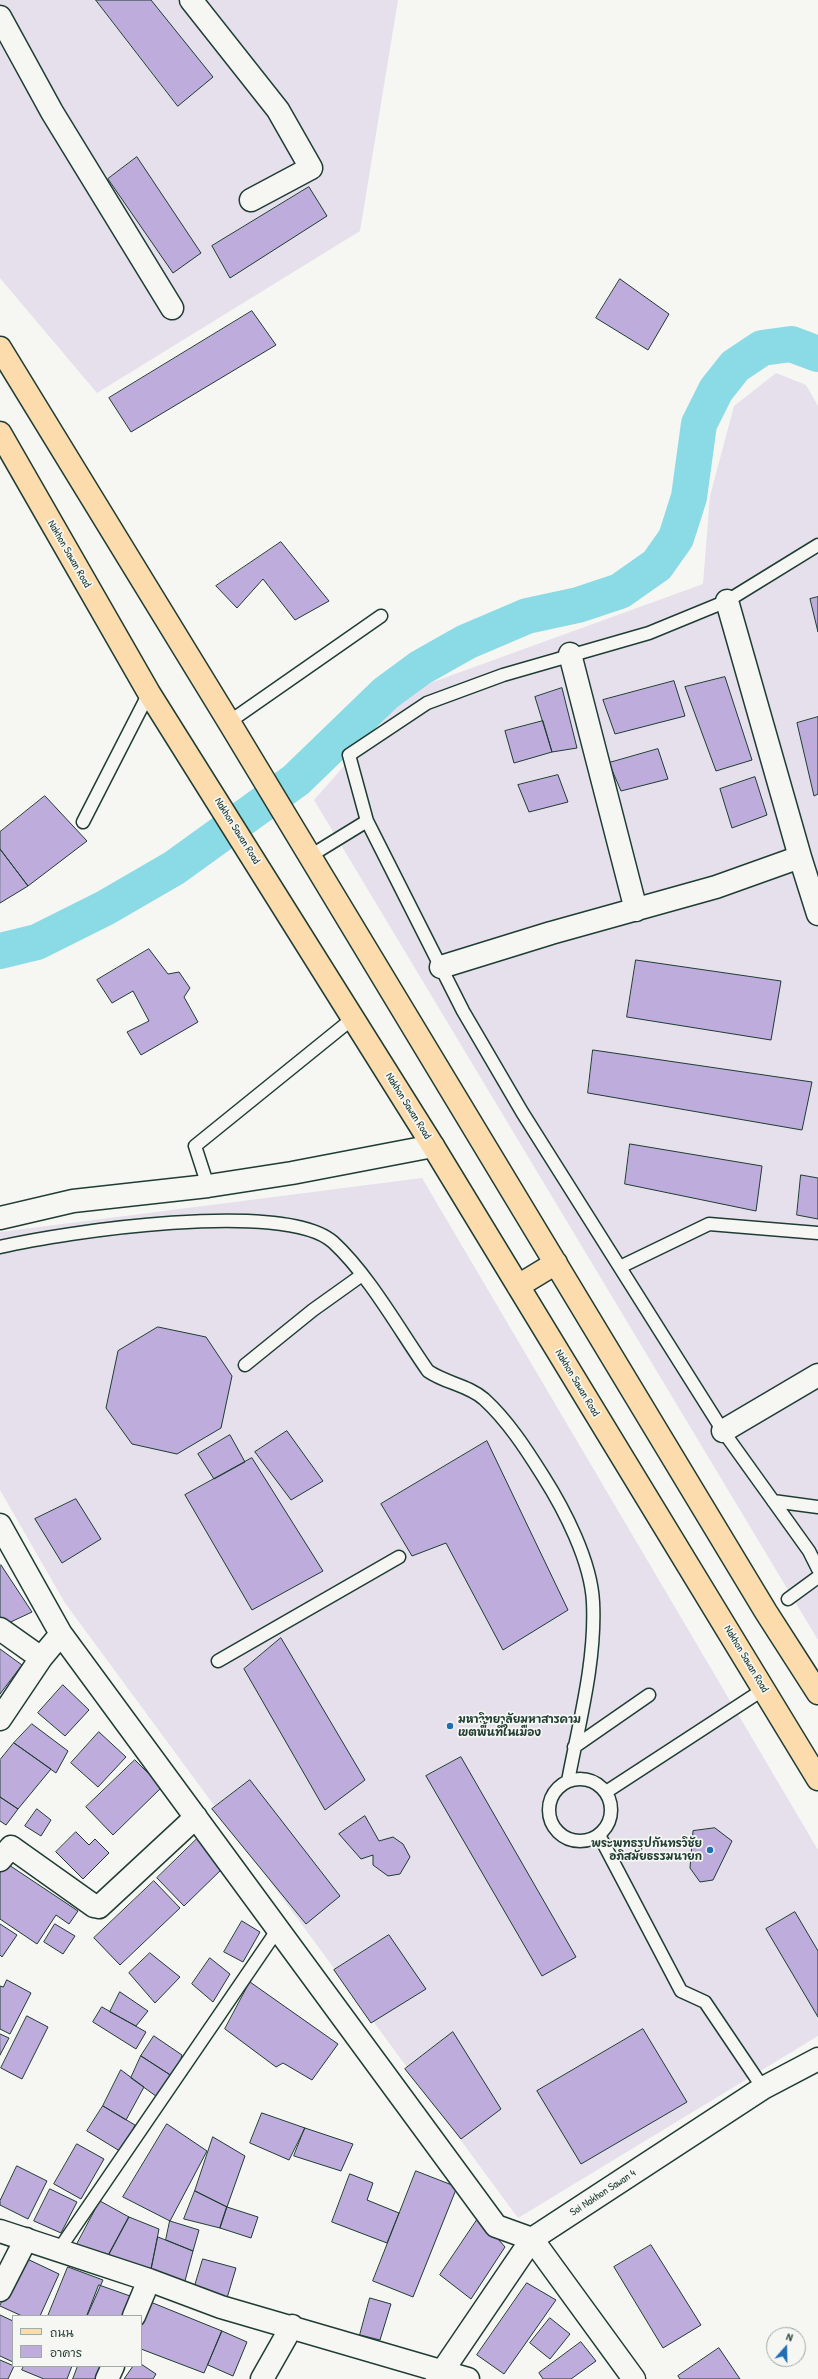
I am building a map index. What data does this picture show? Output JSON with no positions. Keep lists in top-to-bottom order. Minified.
{"streets":{"main road":["Nakhon Sawan Road"],"street":["Soi Nakhon Sawan 4"]},"places":["มหาวิทยาลัยมหาสารคาม เขตพื้นที่ในเมือง","พระพุทธรูปกันทรวิชัย อภิสมัยธรรมนายก"],"legend":["ถนน","อาคาร"],"north":"top"}
